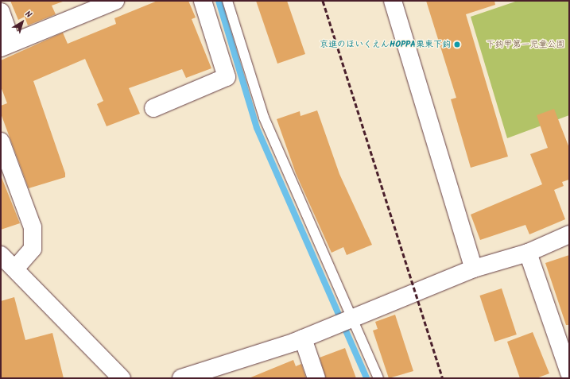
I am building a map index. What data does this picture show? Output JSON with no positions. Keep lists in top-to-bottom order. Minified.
{"parks":["下鈎甲第一児童公園"],"places":["京進のほいくえんHOPPA栗東下鈎"],"north":"top right"}
